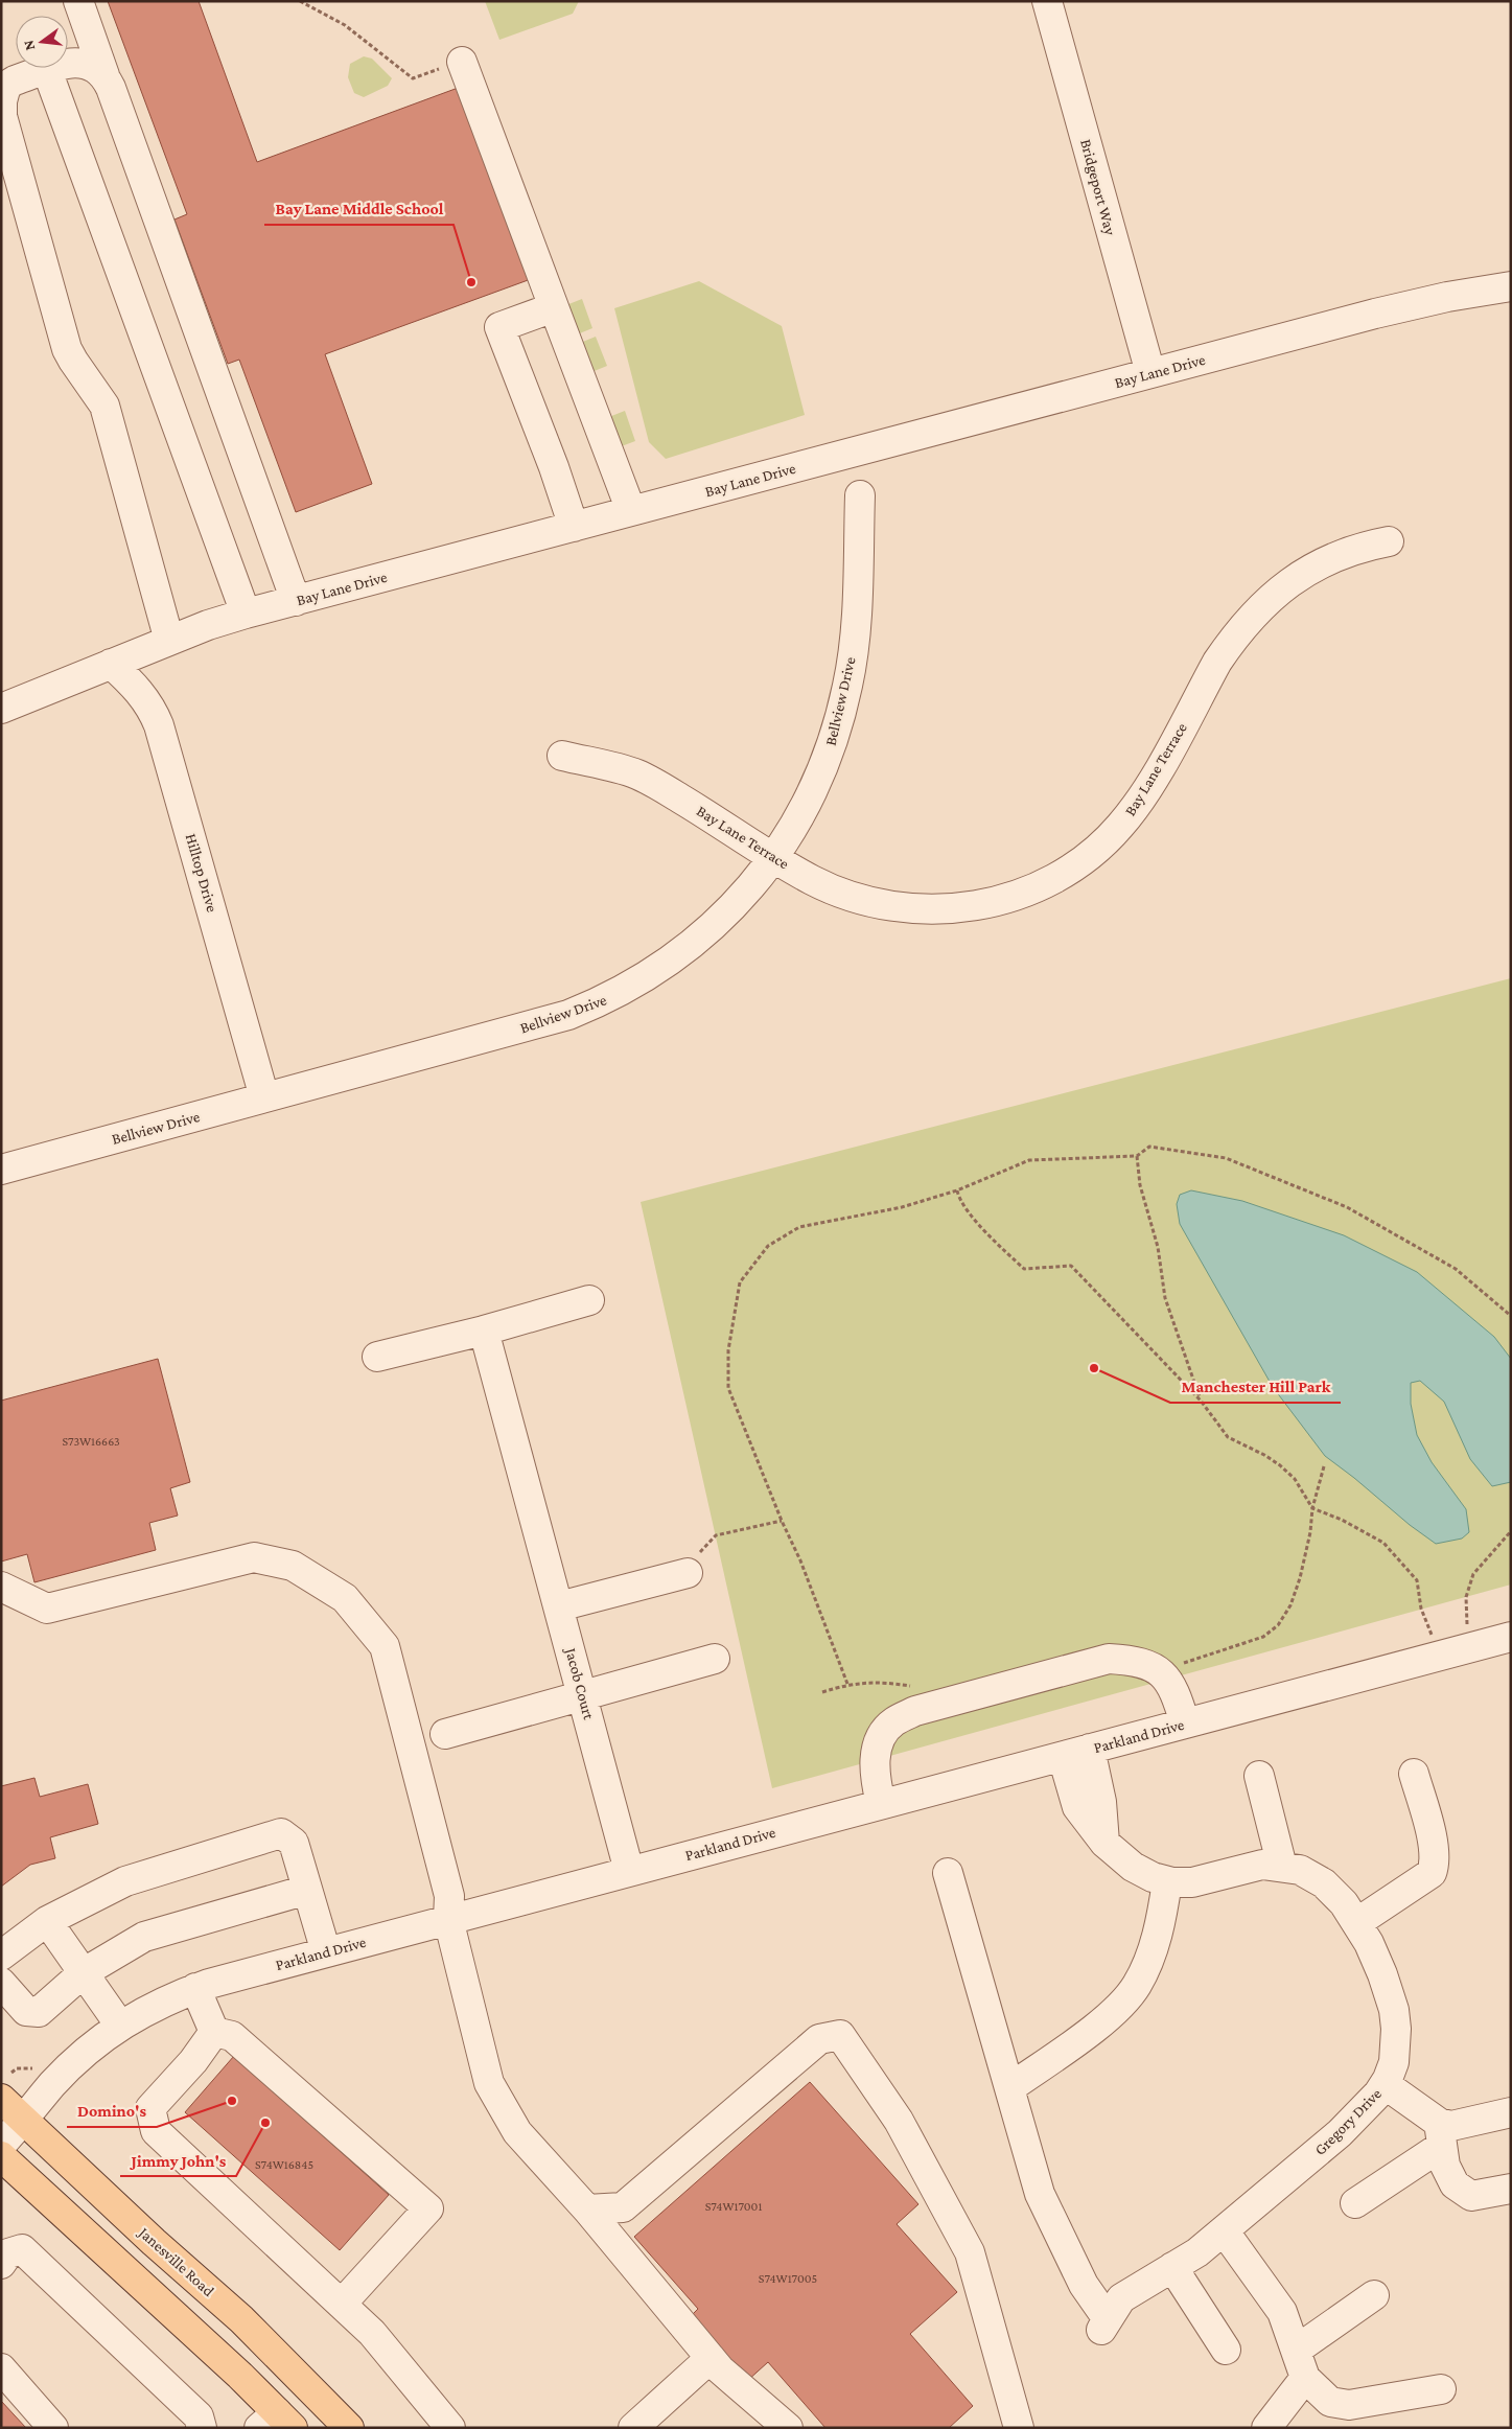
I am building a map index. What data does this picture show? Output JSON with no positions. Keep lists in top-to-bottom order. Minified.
{"streets":{"main road":["Janesville Road"],"street":["Bridgeport Way","Bay Lane Drive","Bellview Drive","Bay Lane Terrace","Hilltop Drive","Jacob Court","Parkland Drive","Gregory Drive"]},"crossings":[["Bridgeport Way","Bay Lane Drive"],["Bay Lane Drive","Hilltop Drive"],["Bellview Drive","Bay Lane Terrace"],["Bellview Drive","Hilltop Drive"],["Jacob Court","Parkland Drive"],["Parkland Drive","Gregory Drive"],["Parkland Drive","Janesville Road"]],"places":["Bay Lane Middle School","Manchester Hill Park","Domino's","Jimmy John's"],"house_numbers":["S73W16663","S74W16845","S74W17001","S74W17005"],"north":"left"}
